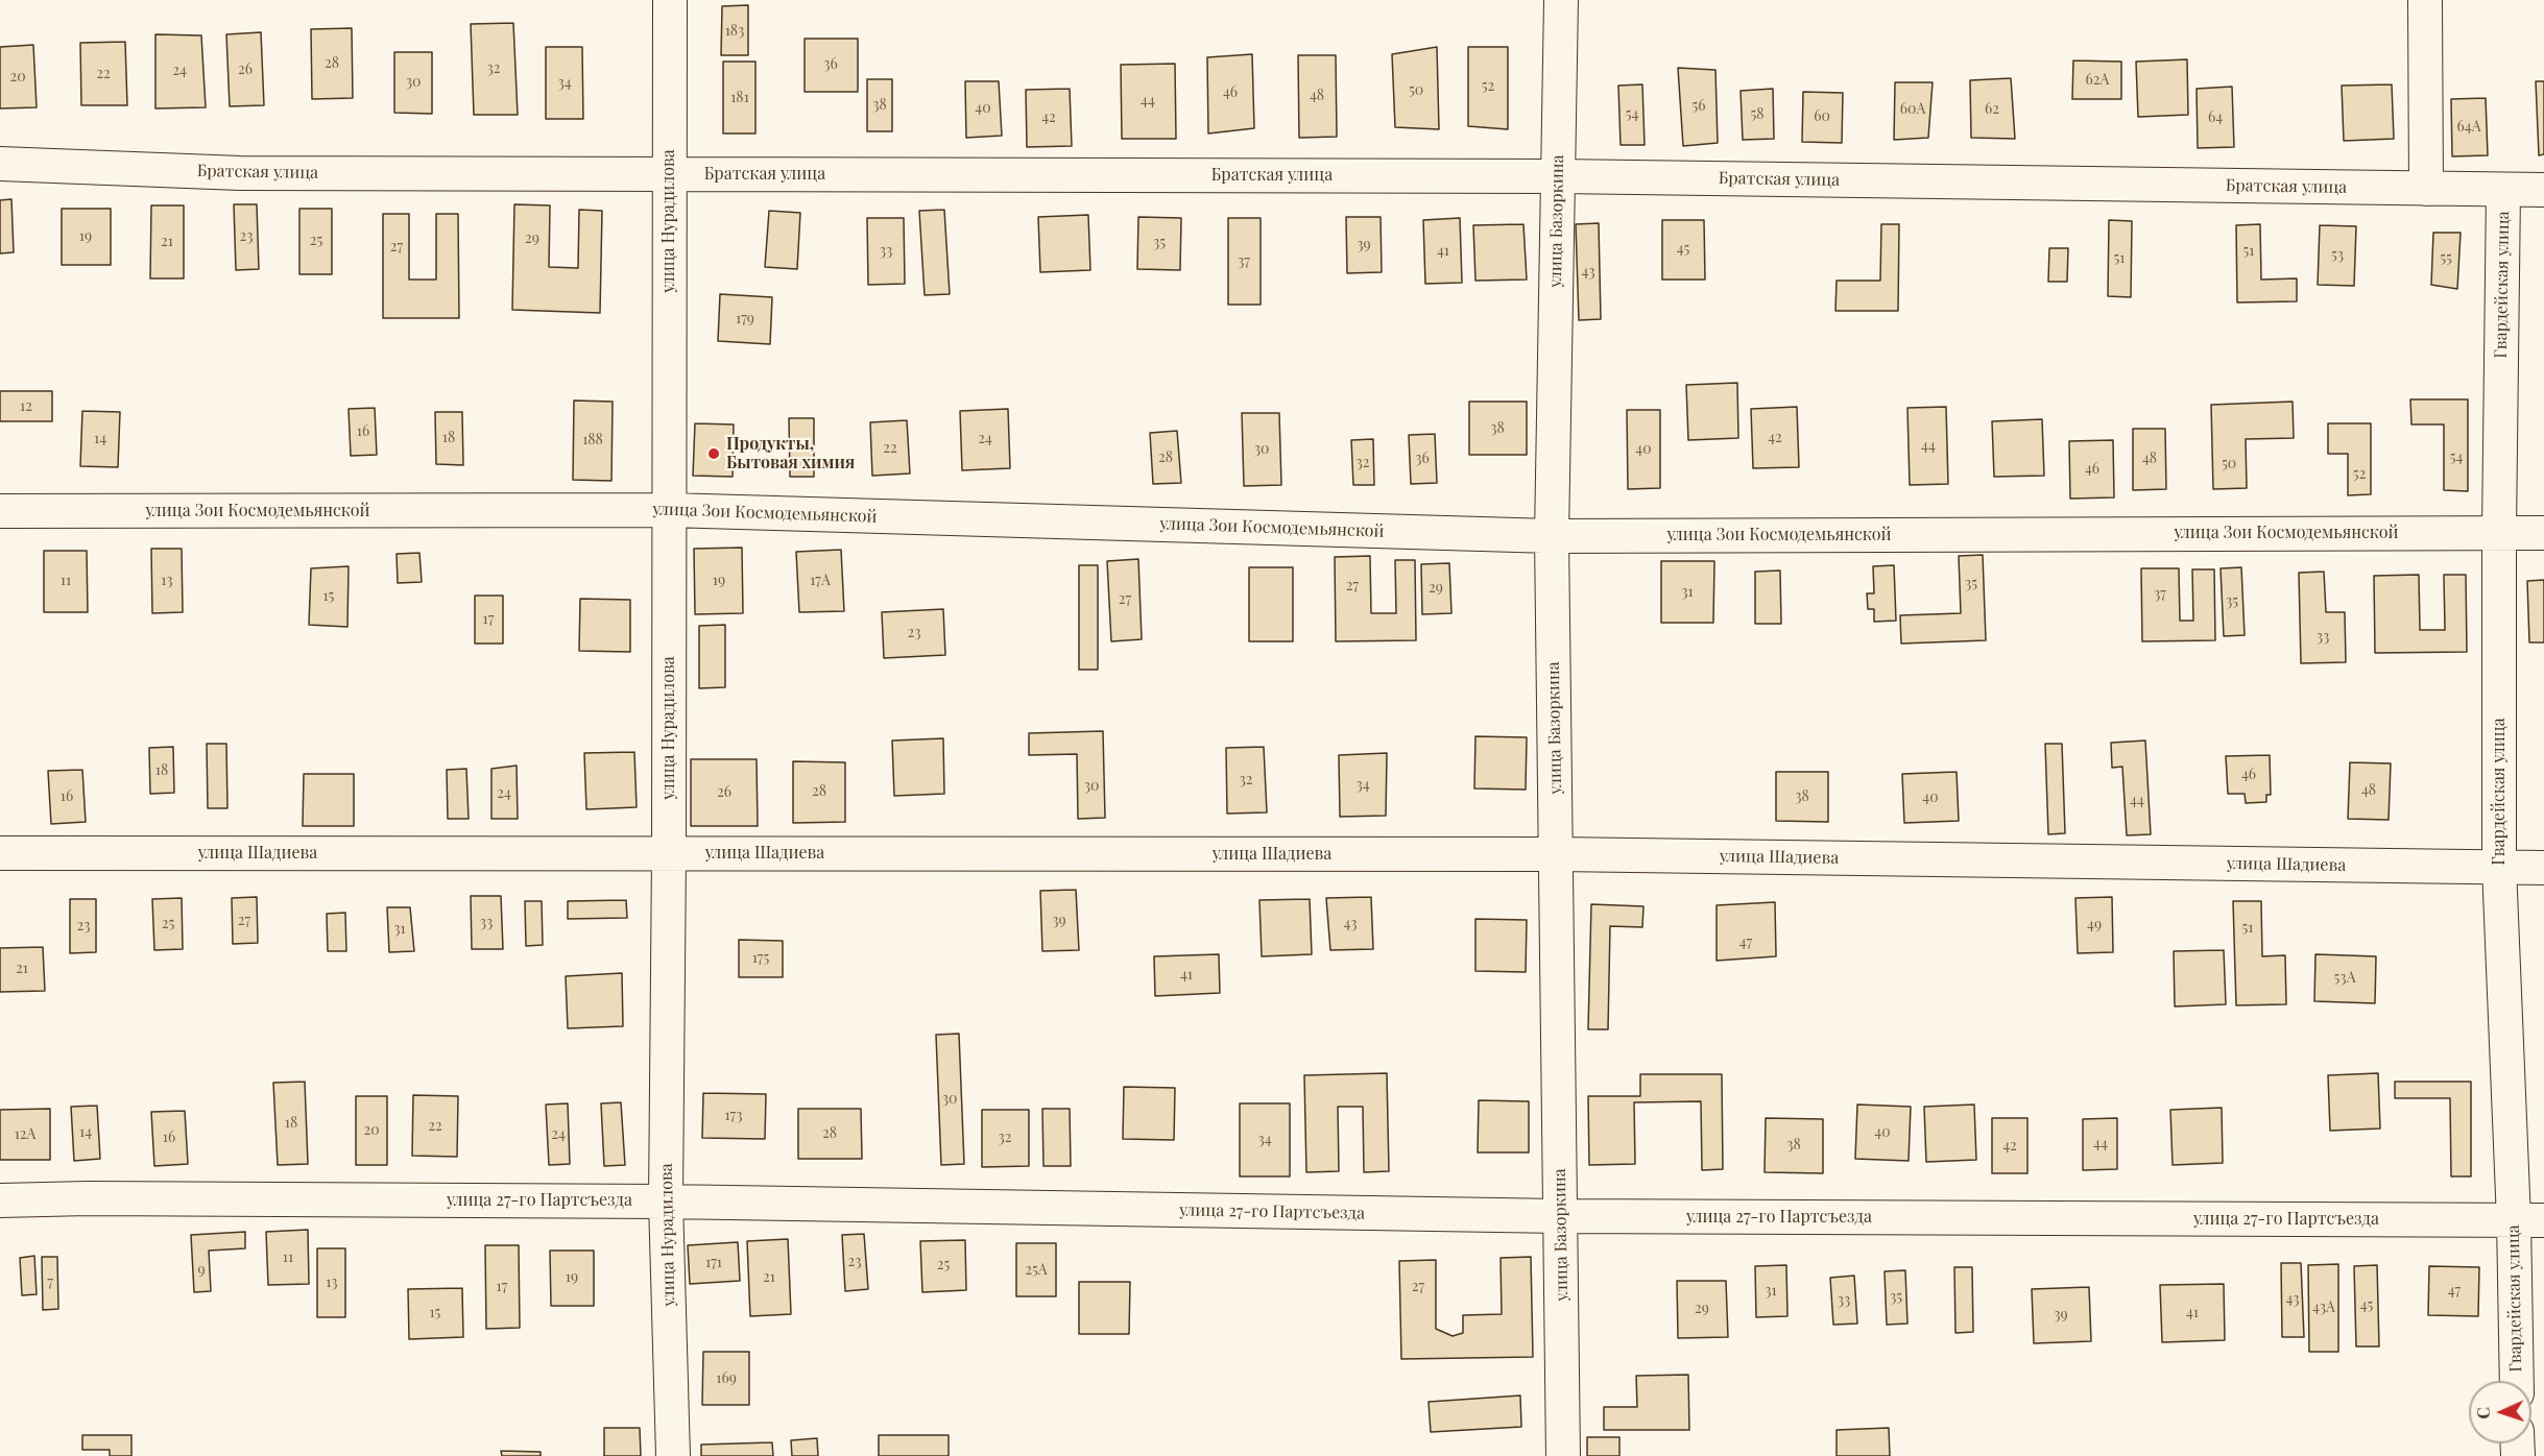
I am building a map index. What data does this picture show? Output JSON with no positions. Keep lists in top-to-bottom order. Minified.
{"streets":{"street":["Братская улица","улица Нурадилова","улица Базоркина","Гвардейская улица","улица Зои Космодемьянской","улица Шадиева","улица 27-го Партсъезда"]},"crossings":[["Братская улица","улица Нурадилова"],["Братская улица","улица Базоркина"],["Братская улица","Гвардейская улица"],["улица Нурадилова","улица Зои Космодемьянской"],["улица Нурадилова","улица Шадиева"],["улица Нурадилова","улица 27-го Партсъезда"],["улица Базоркина","улица Зои Космодемьянской"],["улица Базоркина","улица Шадиева"],["улица Базоркина","улица 27-го Партсъезда"],["Гвардейская улица","улица Зои Космодемьянской"],["Гвардейская улица","улица Шадиева"],["Гвардейская улица","улица 27-го Партсъезда"]],"places":["Продукты, Бытовая химия"],"house_numbers":["183","28","36","32","26","24","22","20","62А","30","34","52","50","46","48","181","44","38","56","40","60А","62","54","58","60","42","64","64А","19","23","29","25","21","35","39","27","45","33","41","51","53","51","55","37","43","179","12","38","16","18","42","14","24","188","44","22","30","40","28","54","36","48","32","50","46","52","11","13","19","17А","35","27","29","31","37","15","27","35","17","23","33","18","46","32","34","30","48","28","26","24","16","38","40","44","27","39","33","25","43","49","23","51","31","47","175","21","41","53А","30","173","18","22","20","14","40","28","12А","24","16","32","34","44","38","42","11","23","171","25","9","25А","19","21","7","13","17","27","31","47","35","43","33","45","43А","29","15","41","39","169"],"north":"left"}
